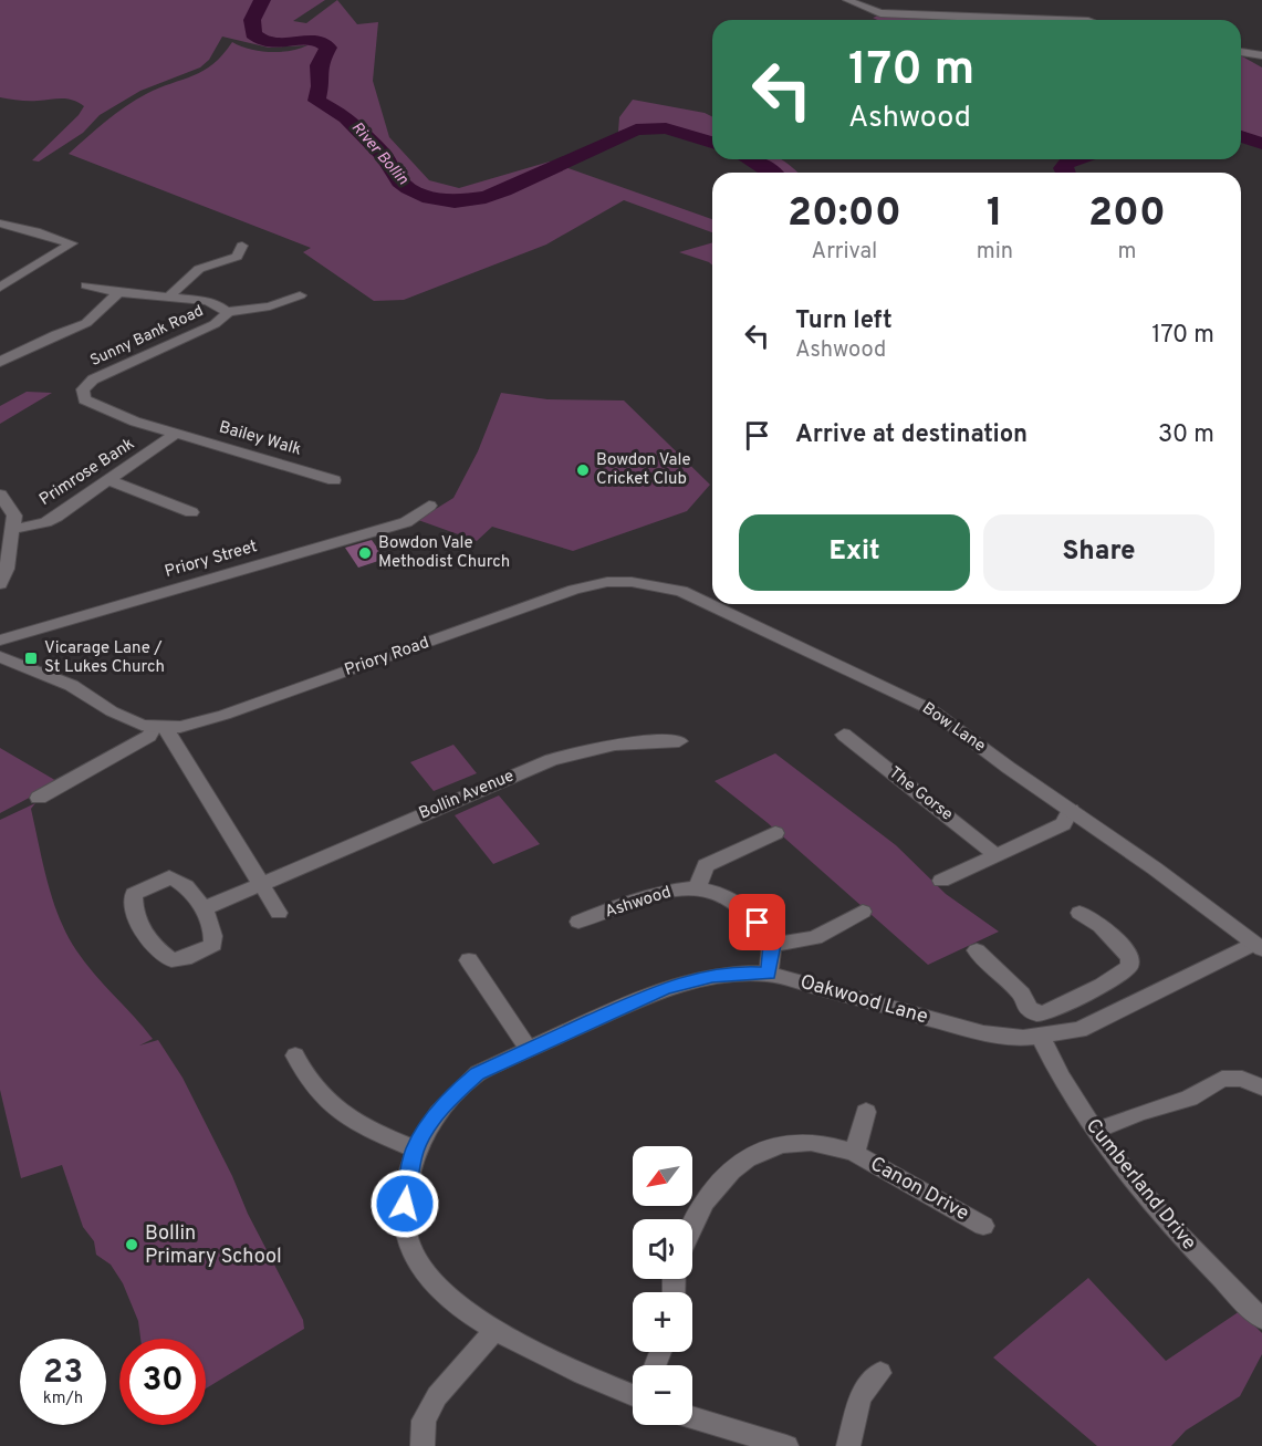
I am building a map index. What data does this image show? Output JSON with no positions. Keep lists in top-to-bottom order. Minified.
{"streets":{"street":["Sunny Bank Road","Bailey Walk","Primrose Bank","Priory Street","Priory Road","Bow Lane","The Gorse","Bollin Avenue","Ashwood","Oakwood Lane","Cumberland Drive","Canon Drive"]},"crossings":[["Sunny Bank Road","Bailey Walk"],["Sunny Bank Road","Primrose Bank"],["Bailey Walk","Primrose Bank"],["Priory Road","Bow Lane"],["Bow Lane","Oakwood Lane"],["Oakwood Lane","Cumberland Drive"]],"water":["River Bollin"],"places":{"other":["Bowdon Vale Cricket Club","Bowdon Vale Methodist Church","Bollin Primary School"],"transit":["Vicarage Lane / St Lukes Church"]},"north":"bottom left","page":{"turn":["170 m","Ashwood"],"eta":["20:00","Arrival","1","min","200","m"],"list":[{"name":"Turn left","note":"Ashwood","value":"170 m"},{"name":"Arrive at destination","value":"30 m"}],"buttons":["Exit","Share"],"map_buttons":["+","−"],"speed":"23 km/h","limit":"30"}}
